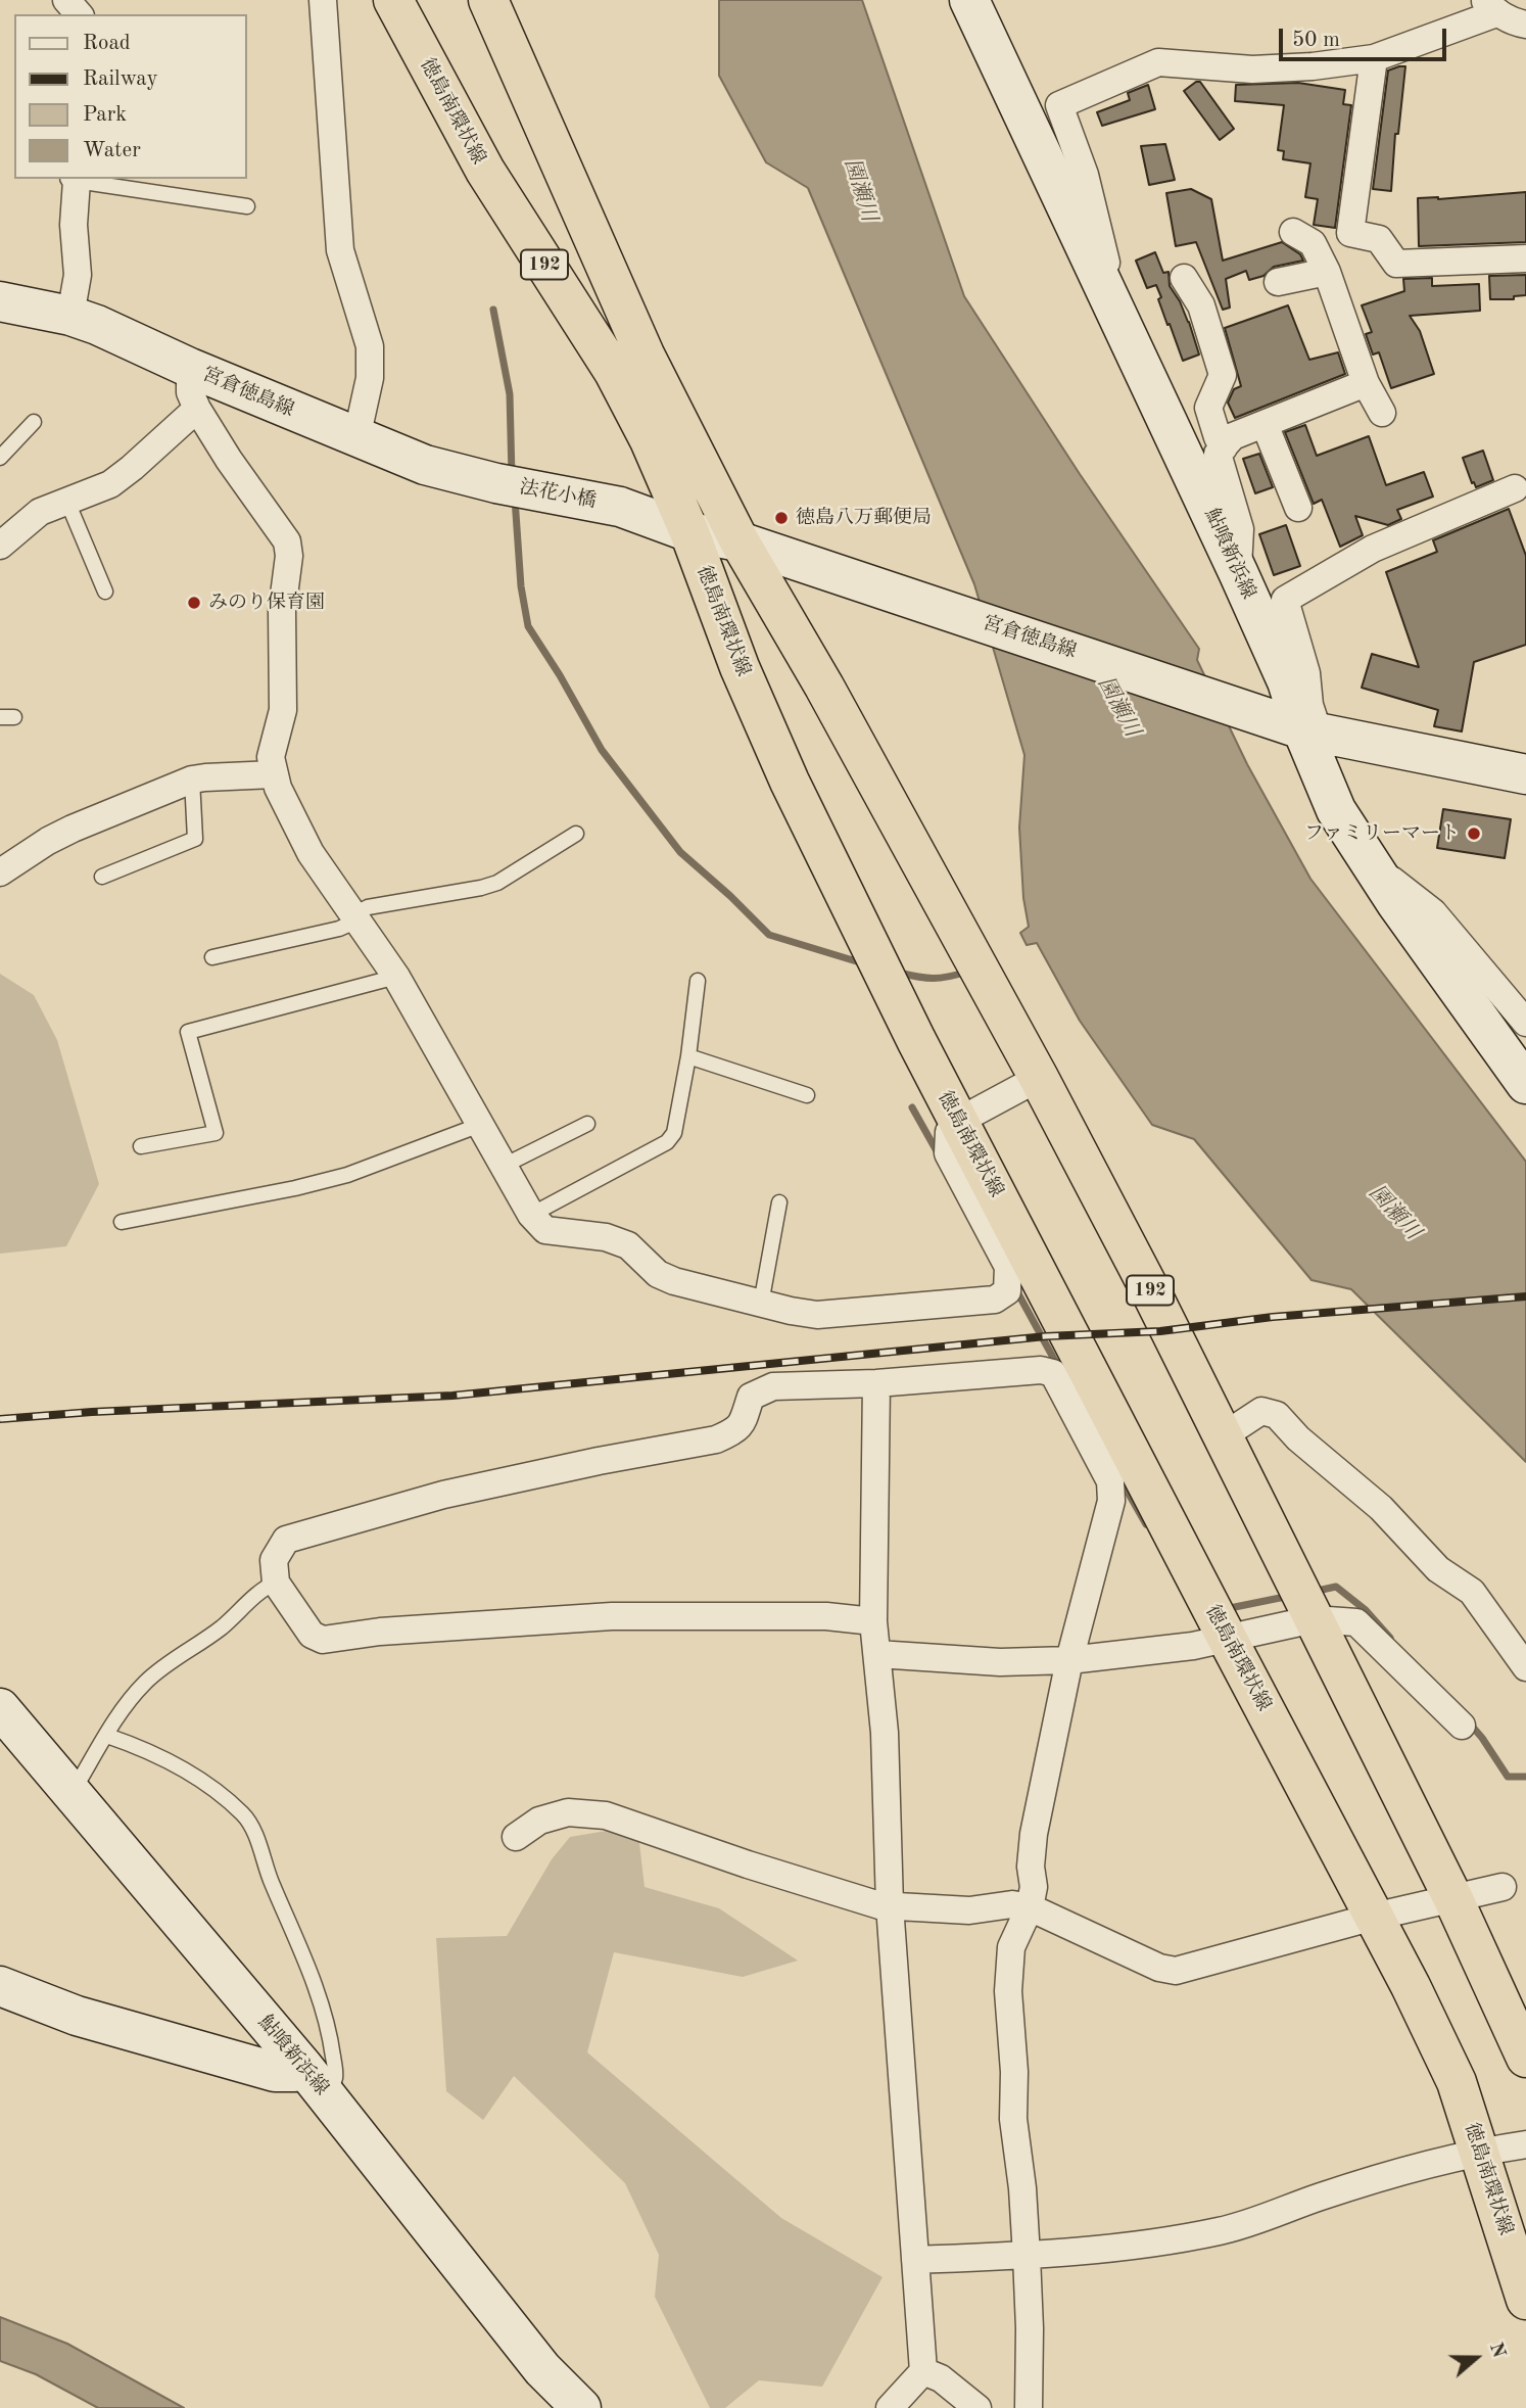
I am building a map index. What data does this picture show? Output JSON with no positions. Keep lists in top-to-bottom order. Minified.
{"streets":{"highway":["徳島南環状線","192"],"main road":["宮倉徳島線","法花小橋","鮎喰新浜線"]},"crossings":[["徳島南環状線","宮倉徳島線"],["192","宮倉徳島線"],["宮倉徳島線","法花小橋"],["宮倉徳島線","鮎喰新浜線"]],"water":["園瀬川"],"places":["徳島八万郵便局","みのり保育園","ファミリーマート"],"legend":["Road","Railway","Park","Water"],"scale_bar":"50 m","north":"right"}
